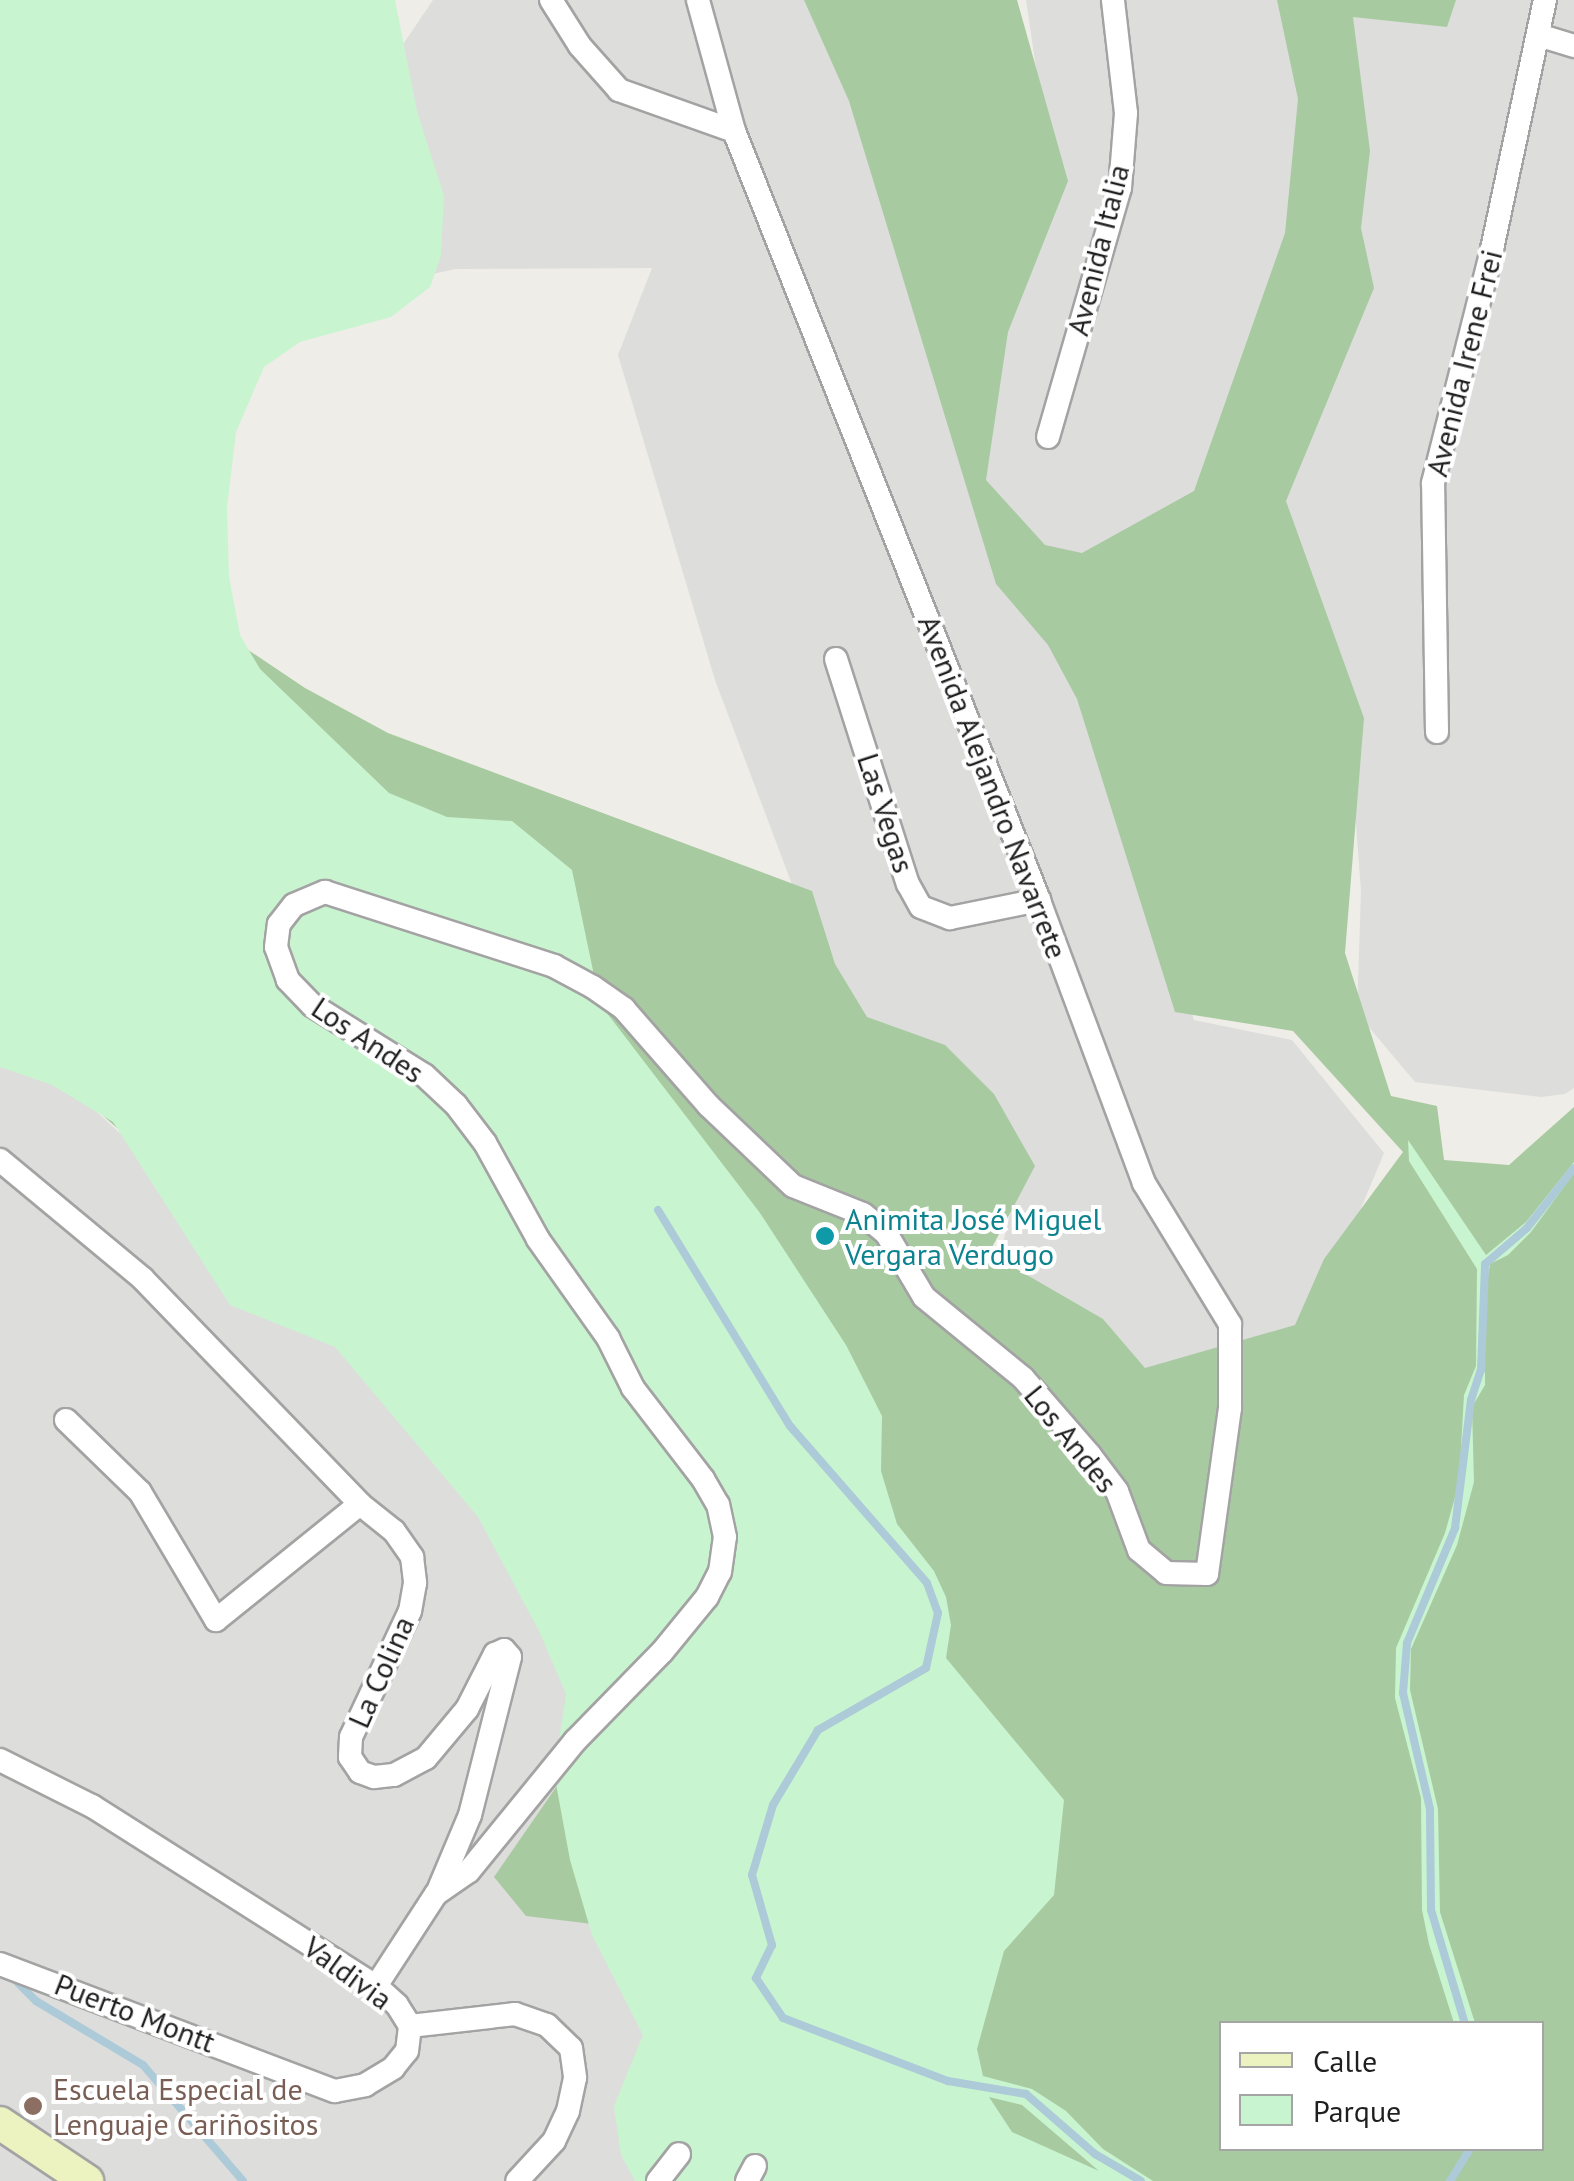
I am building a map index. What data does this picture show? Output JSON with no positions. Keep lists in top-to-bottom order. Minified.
{"streets":{"street":["Avenida Italia","Avenida Irene Frei","Avenida Alejandro Navarrete","Las Vegas","Los Andes","La Colina","Valdivia","Puerto Montt"]},"crossings":[["Avenida Alejandro Navarrete","Las Vegas"],["Avenida Alejandro Navarrete","Los Andes"],["Los Andes","La Colina"],["Los Andes","Valdivia"],["Valdivia","Puerto Montt"]],"places":["Animita José Miguel Vergara Verdugo","Escuela Especial de Lenguaje Cariñositos"],"legend":["Calle","Parque"]}
